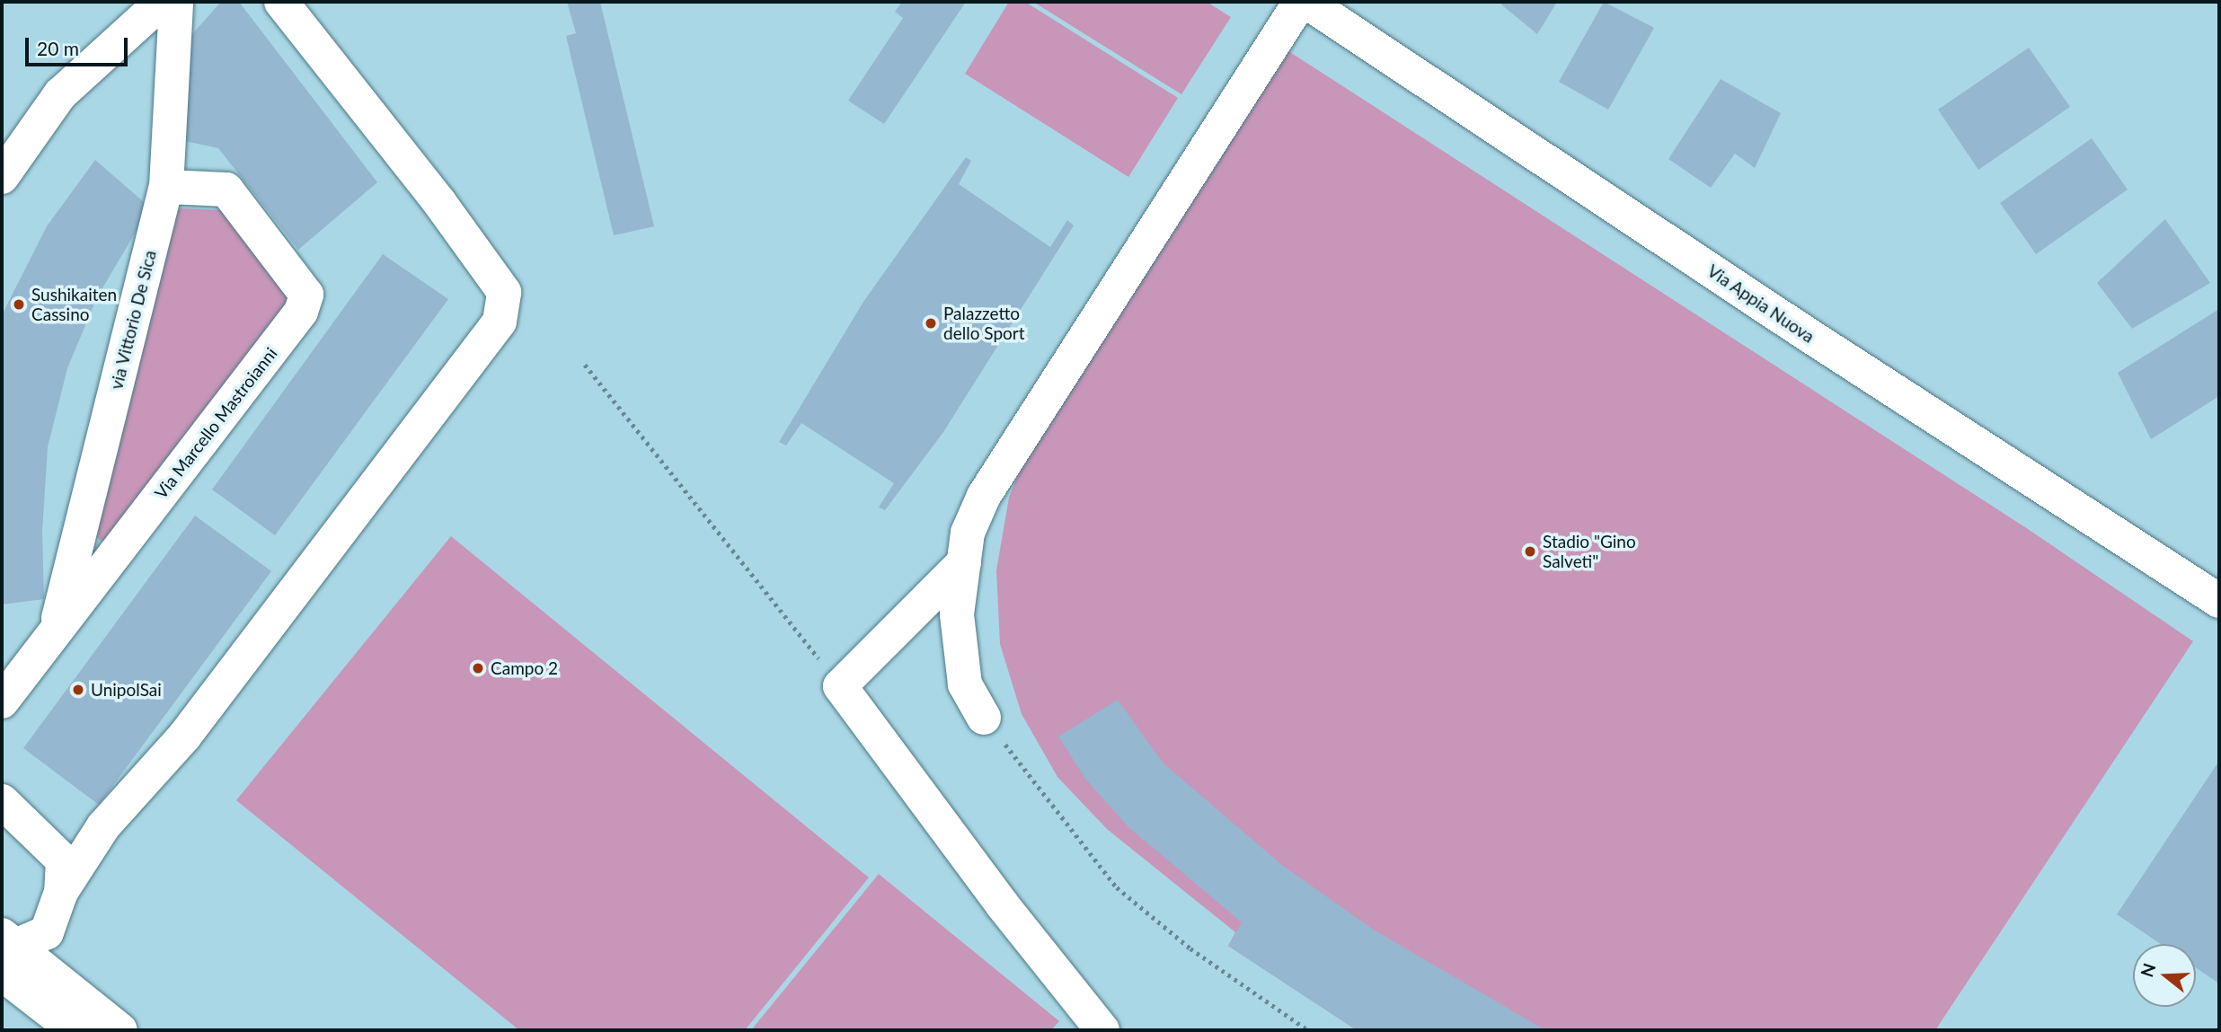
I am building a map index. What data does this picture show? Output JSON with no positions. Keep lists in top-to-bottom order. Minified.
{"streets":{"street":["Via Appia Nuova","via Vittorio De Sica","Via Marcello Mastroianni"]},"crossings":[["via Vittorio De Sica","Via Marcello Mastroianni"]],"places":["Sushikaiten Cassino","Palazzetto dello Sport","Stadio \"Gino Salveti\"","Campo 2","UnipolSai"],"scale_bar":"20 m","north":"left"}
